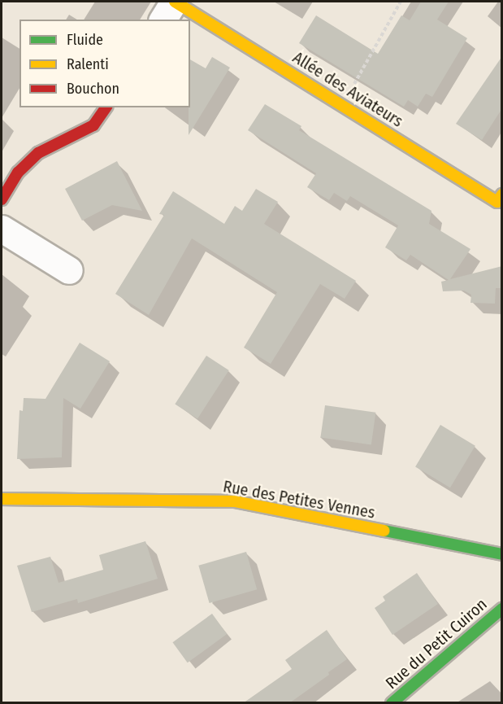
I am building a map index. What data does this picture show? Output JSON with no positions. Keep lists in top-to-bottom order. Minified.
{"streets":{"street":["Allée des Aviateurs","Rue des Petites Vennes","Rue du Petit Cuiron"]},"legend":["Fluide","Ralenti","Bouchon"]}
